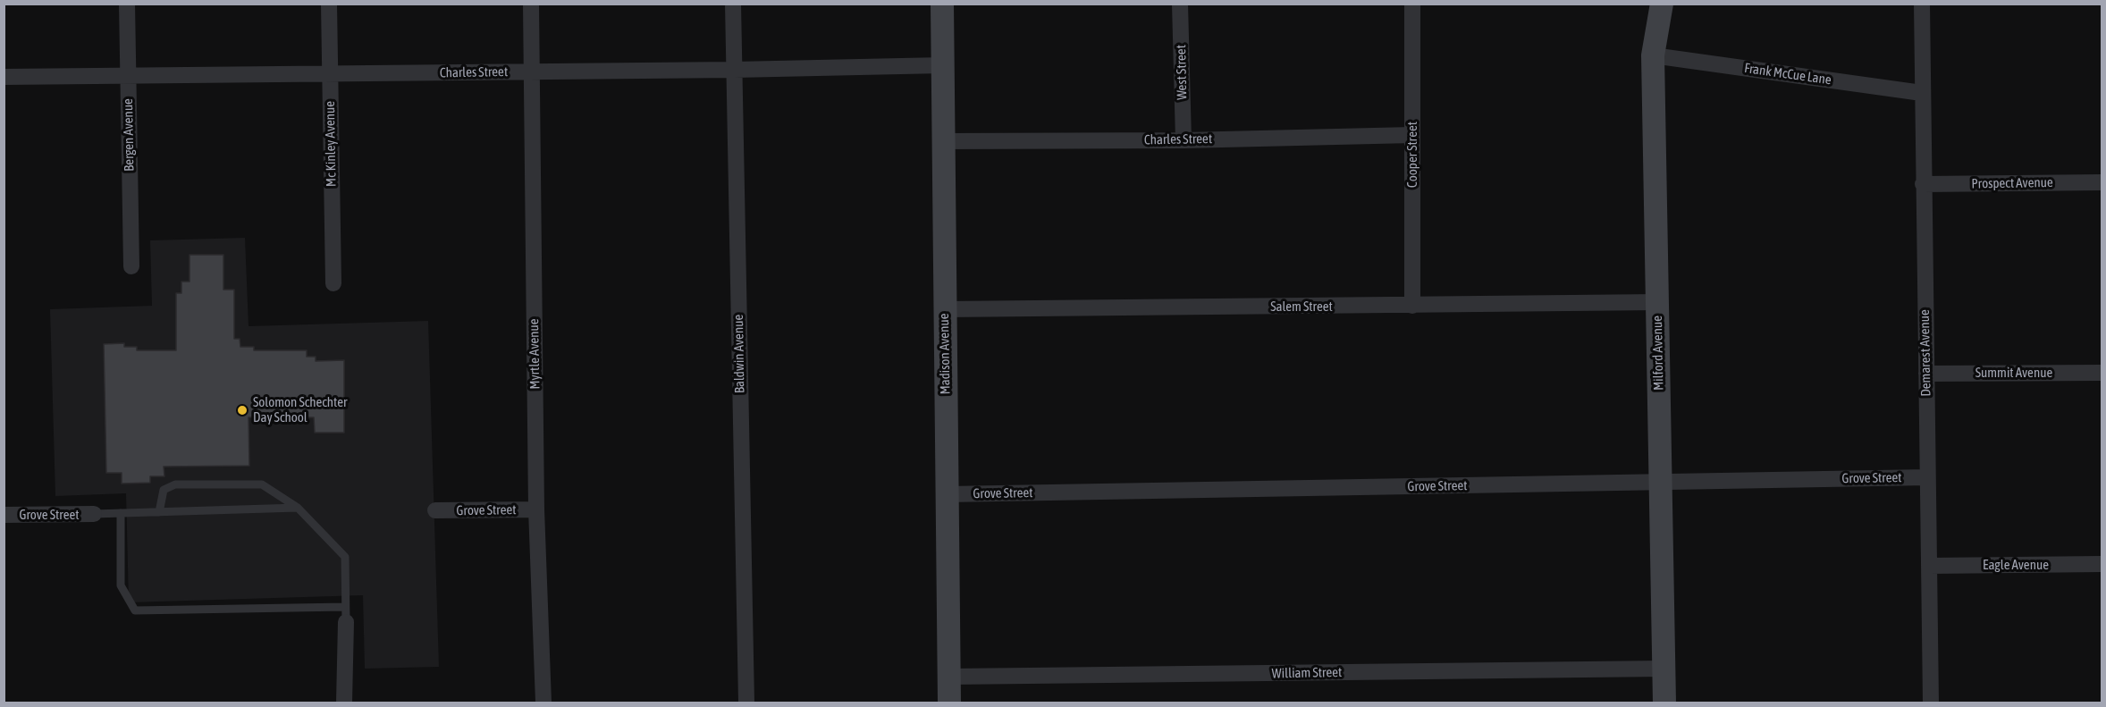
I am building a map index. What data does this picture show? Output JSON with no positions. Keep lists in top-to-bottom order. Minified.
{"streets":{"street":["Charles Street","West Street","Frank McCue Lane","Bergen Avenue","Mc Kinley Avenue","Cooper Street","Prospect Avenue","Salem Street","Milford Avenue","Demarest Avenue","Myrtle Avenue","Baldwin Avenue","Madison Avenue","Summit Avenue","Grove Street","Eagle Avenue","William Street"]},"crossings":[["Charles Street","West Street"],["Charles Street","Bergen Avenue"],["Charles Street","Mc Kinley Avenue"],["Charles Street","Cooper Street"],["Charles Street","Myrtle Avenue"],["Charles Street","Baldwin Avenue"],["Charles Street","Madison Avenue"],["Frank McCue Lane","Milford Avenue"],["Frank McCue Lane","Demarest Avenue"],["Cooper Street","Salem Street"],["Prospect Avenue","Demarest Avenue"],["Salem Street","Milford Avenue"],["Salem Street","Madison Avenue"],["Milford Avenue","Grove Street"],["Milford Avenue","William Street"],["Demarest Avenue","Summit Avenue"],["Demarest Avenue","Grove Street"],["Demarest Avenue","Eagle Avenue"],["Myrtle Avenue","Grove Street"],["Madison Avenue","Grove Street"],["Madison Avenue","William Street"]],"places":["Solomon Schechter Day School"]}
